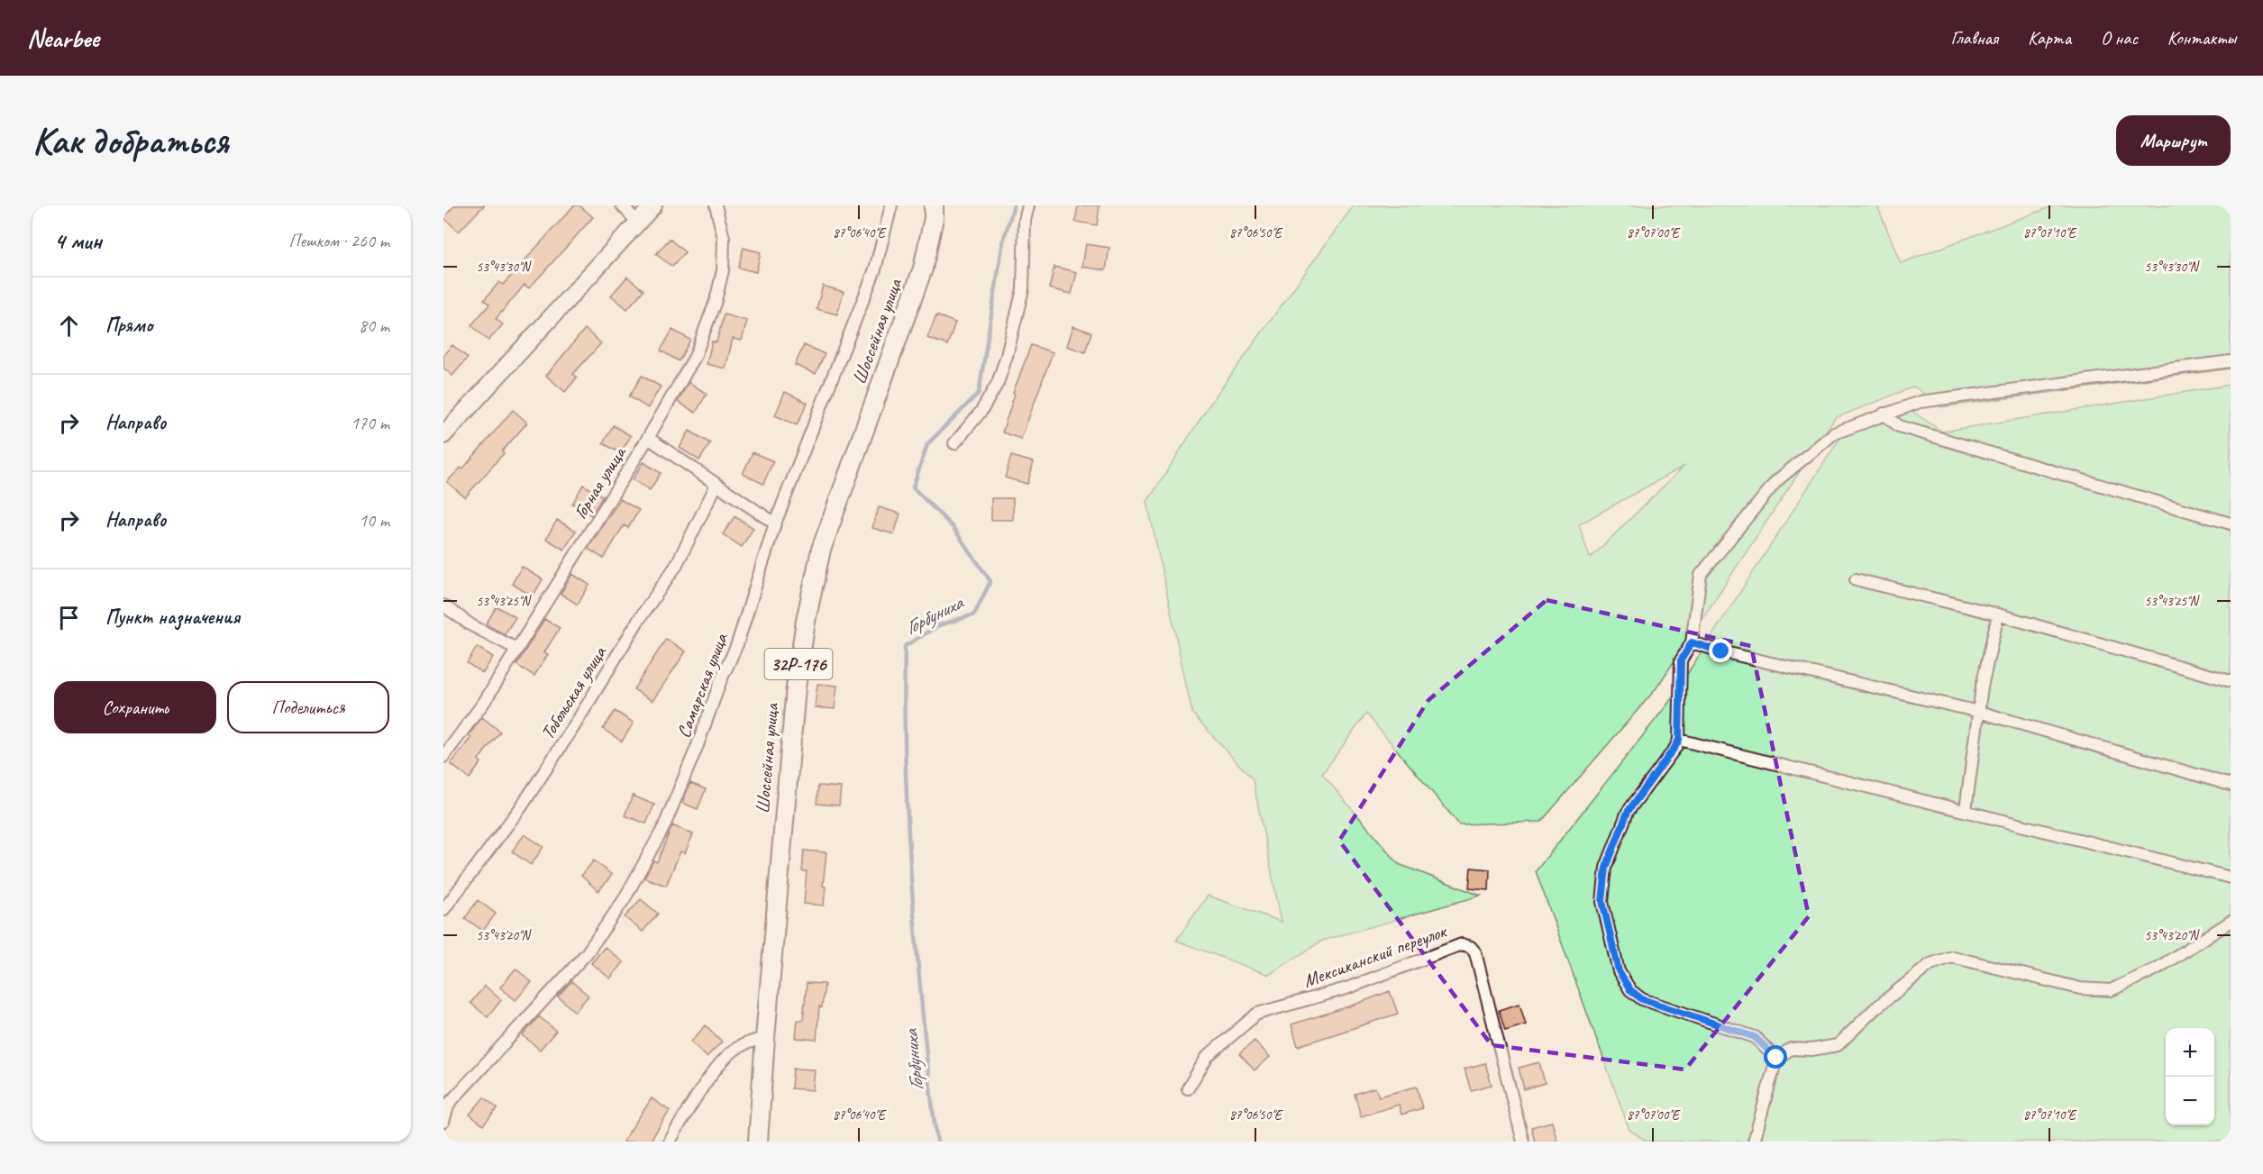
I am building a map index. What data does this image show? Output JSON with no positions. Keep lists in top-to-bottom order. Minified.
{"streets":{"main road":["Шоссейная улица","32Р-176"],"street":["Горная улица","Самарская улица","Тобольская улица","Мексиканский переулок"]},"water":["Горбуниха"],"page":{"header":"Nearbee","nav":["Главная","Карта","О нас","Контакты"],"buttons":["Маршрут",["Сохранить","Поделиться"]],"title":"Как добраться","heading":["4 мин","Пешком · 260 m"],"list":[["Прямо","80 m"],["Направо","170 m"],["Направо","10 m"],"Пункт назначения"],"map_buttons":["+","−"]},"coordinates":["87°06'40\"E","87°06'50\"E","87°07'00\"E","87°07'10\"E","53°43'30\"N","53°43'25\"N","53°43'20\"N"]}
